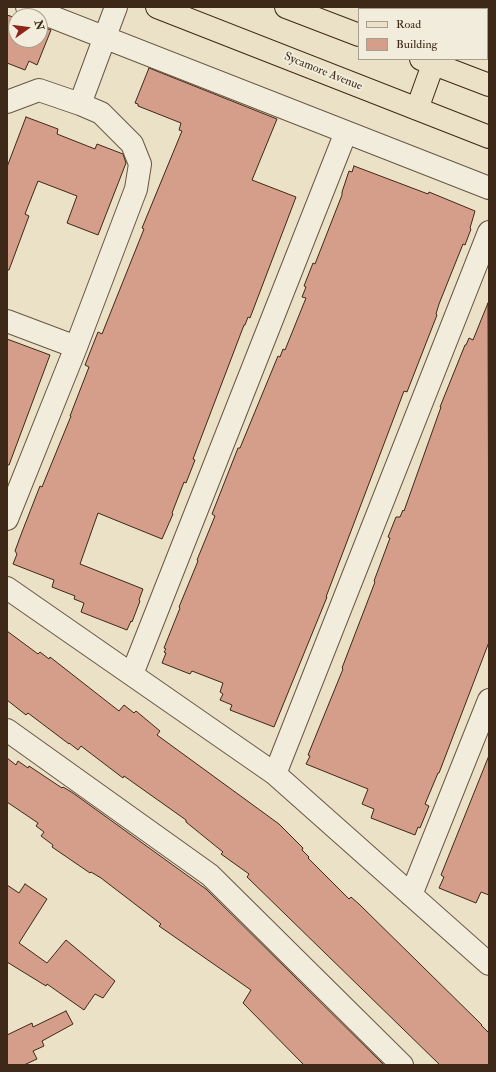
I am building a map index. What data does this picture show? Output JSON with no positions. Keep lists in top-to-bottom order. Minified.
{"streets":{"main road":["Sycamore Avenue"]},"legend":["Road","Building"],"north":"right"}
